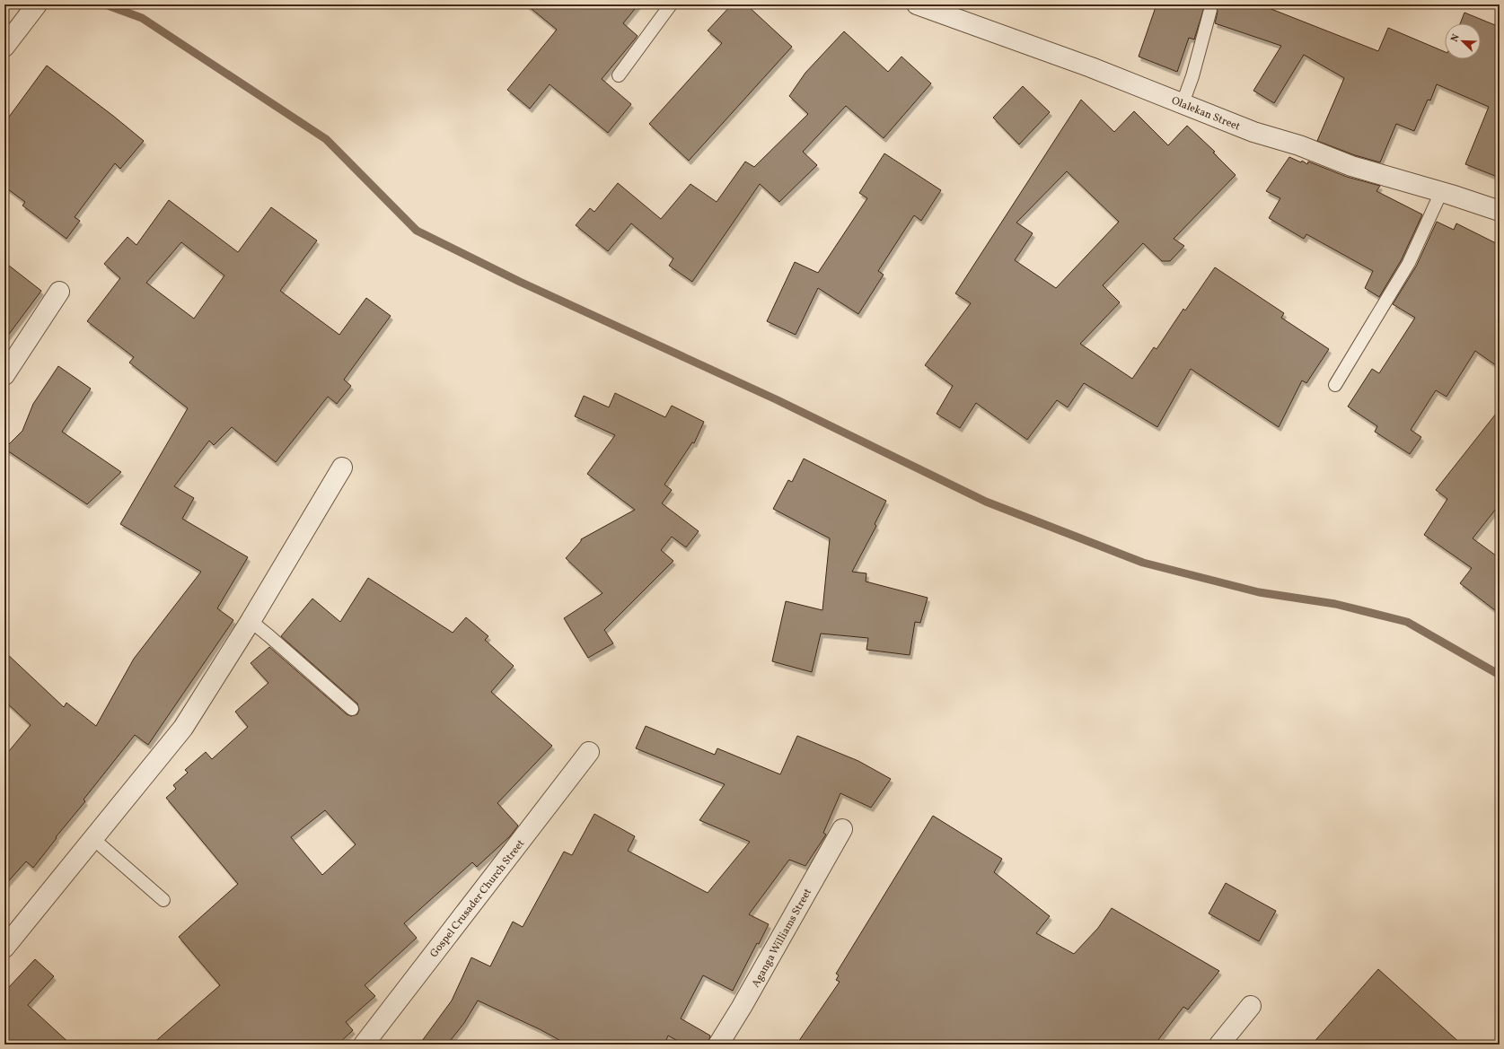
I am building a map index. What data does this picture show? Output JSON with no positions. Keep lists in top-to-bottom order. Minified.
{"streets":{"street":["Olalekan Street","Gospel Crusader Church Street","Aganga Williams Street"]},"north":"top left"}
